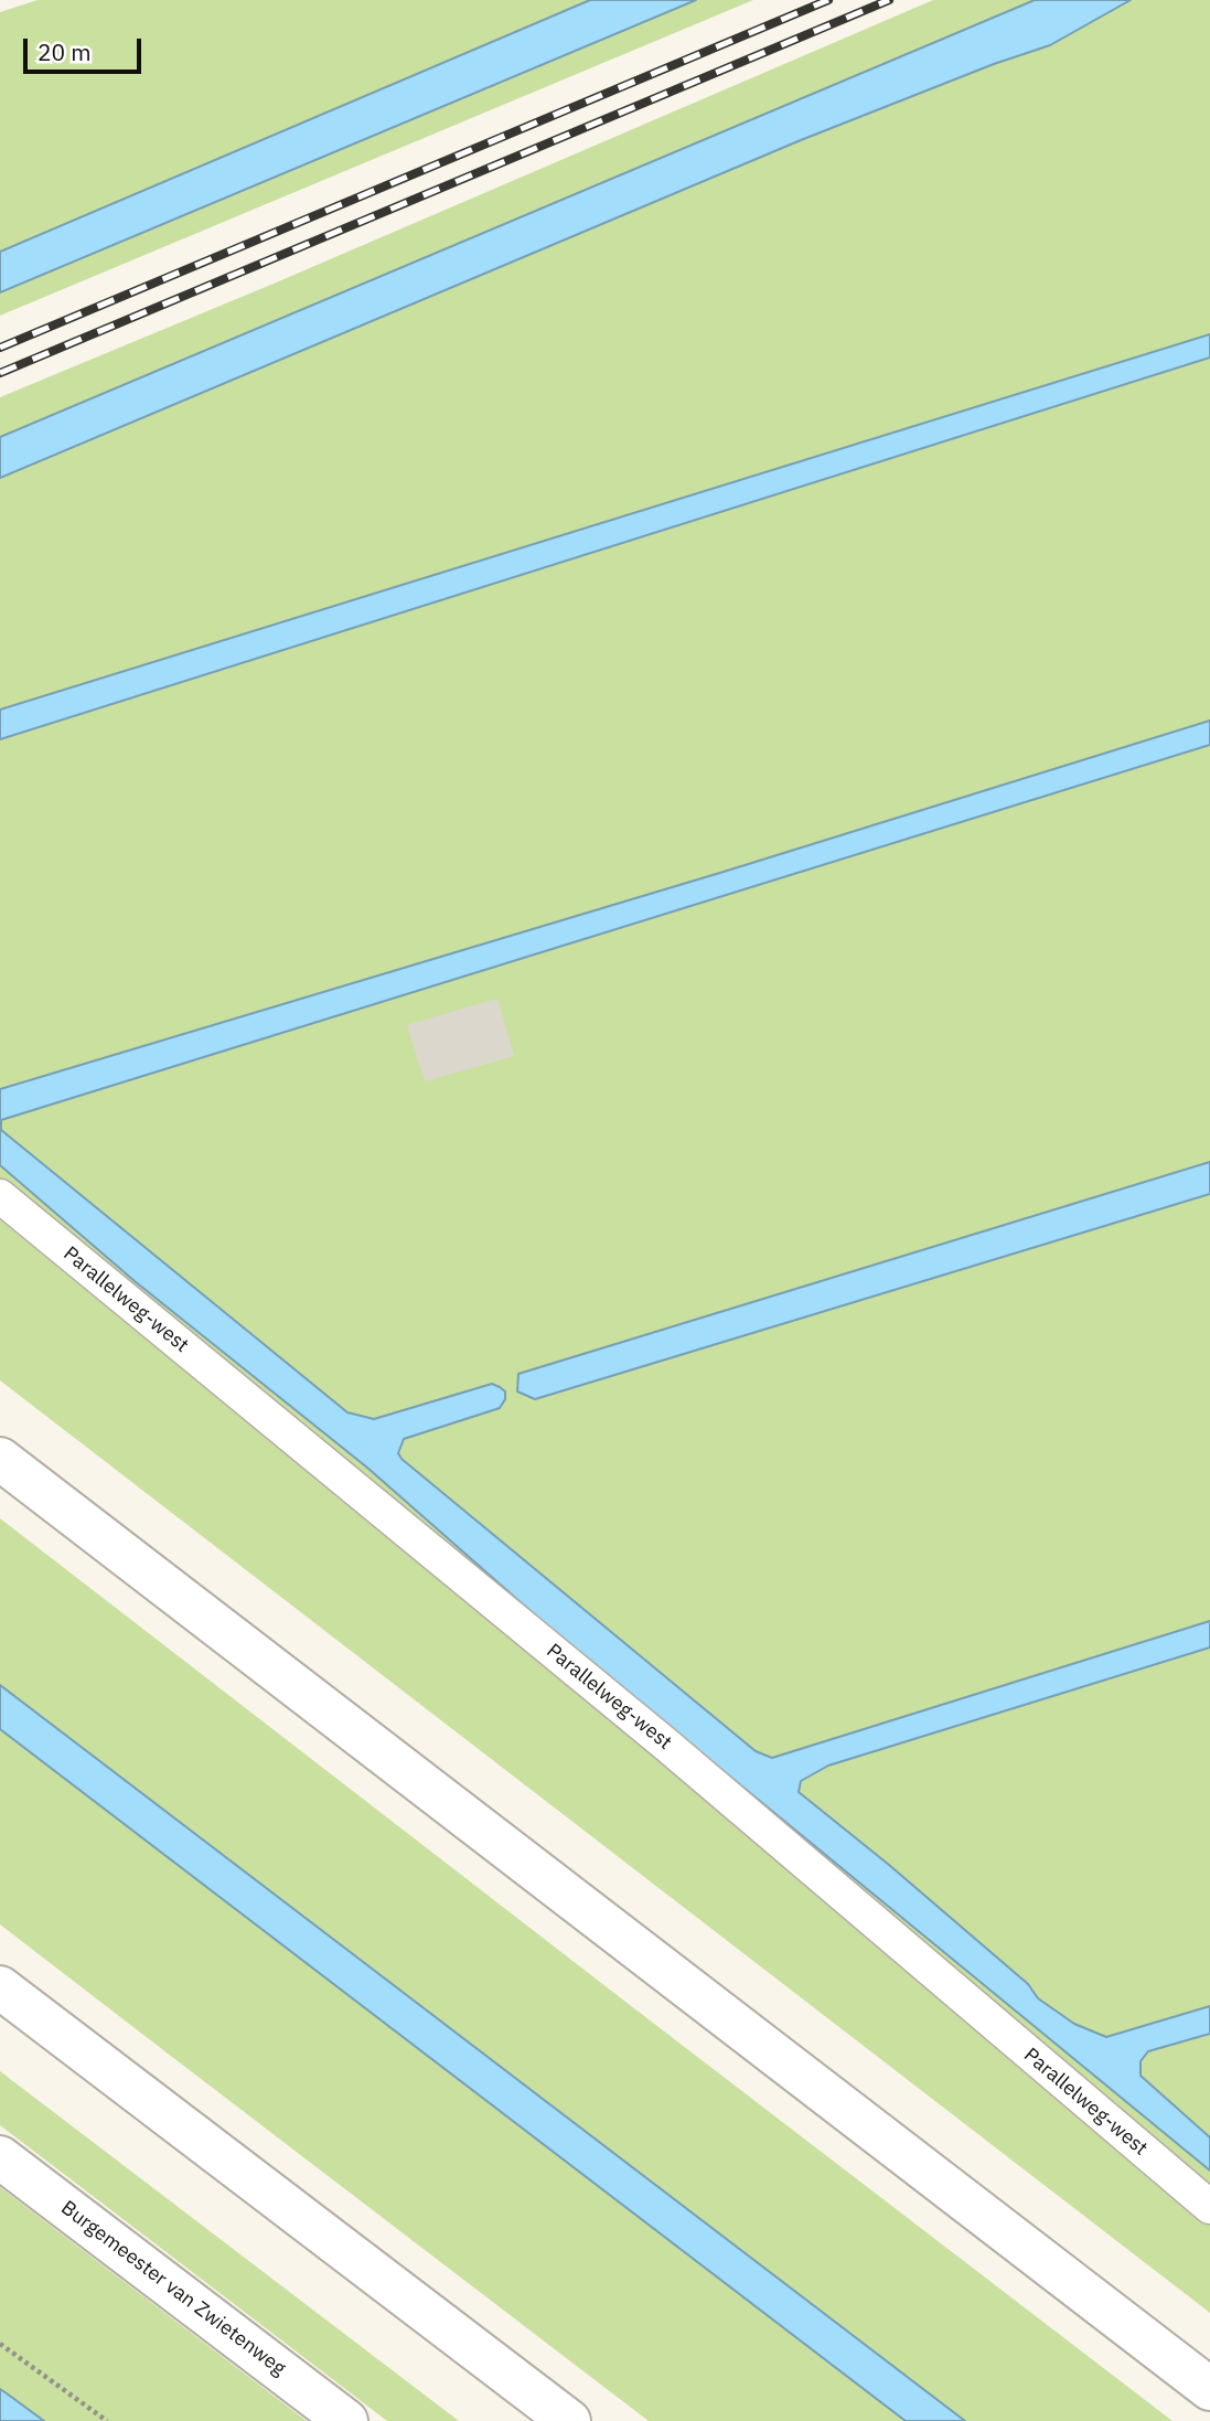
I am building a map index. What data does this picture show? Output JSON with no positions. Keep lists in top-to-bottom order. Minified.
{"streets":{"main road":["Burgemeester van Zwietenweg"],"street":["Parallelweg-west"]},"scale_bar":"20 m"}
